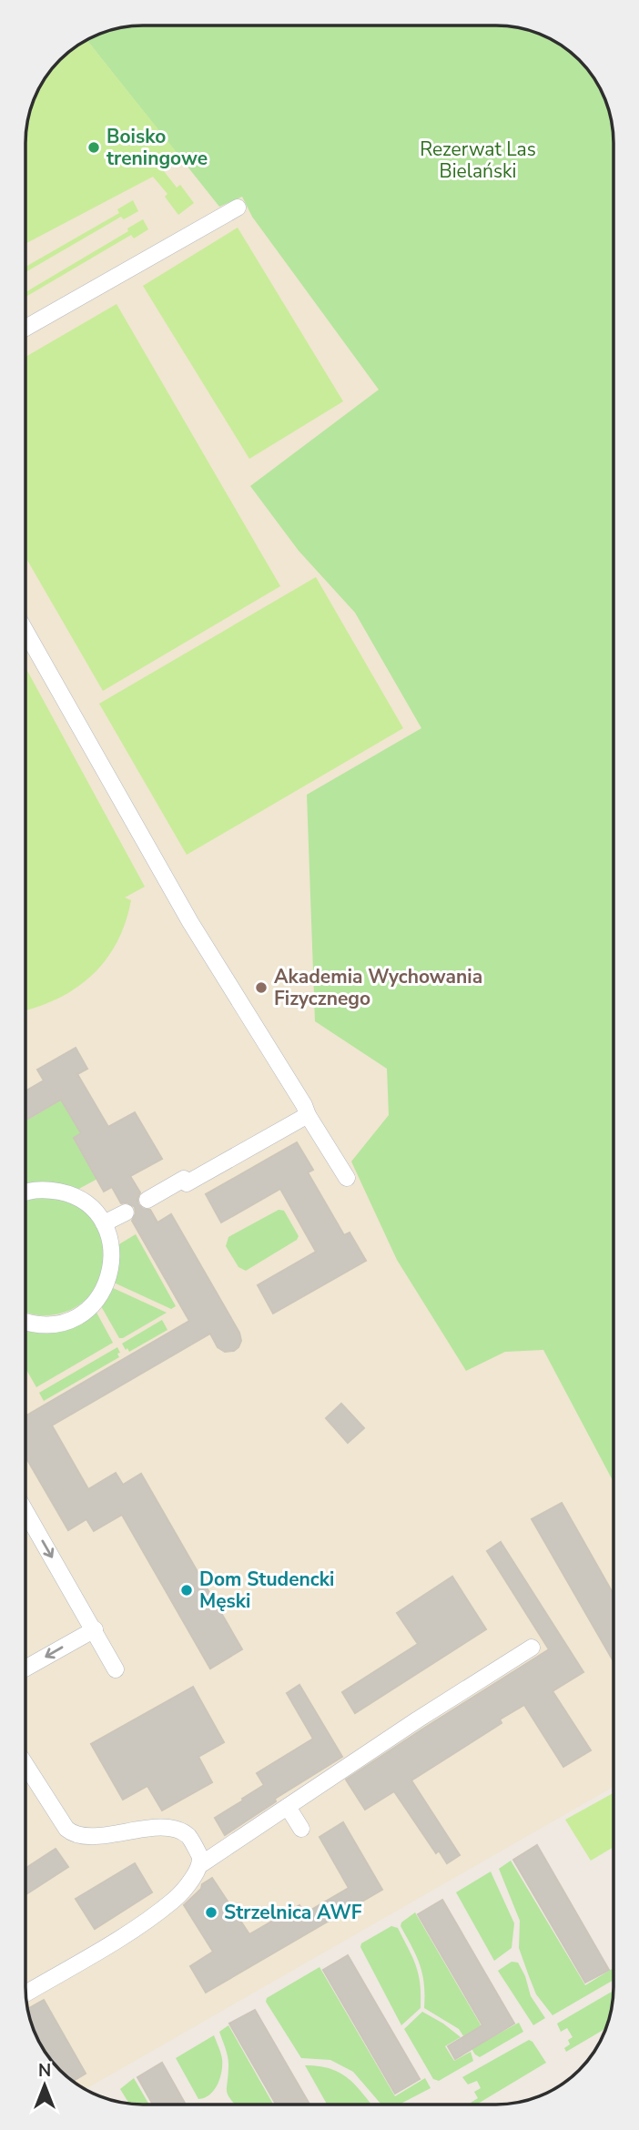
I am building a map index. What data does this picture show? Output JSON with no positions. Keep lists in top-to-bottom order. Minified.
{"parks":["Rezerwat Las Bielański"],"places":["Boisko treningowe","Akademia Wychowania Fizycznego","Dom Studencki Męski","Strzelnica AWF"],"north":"top"}
